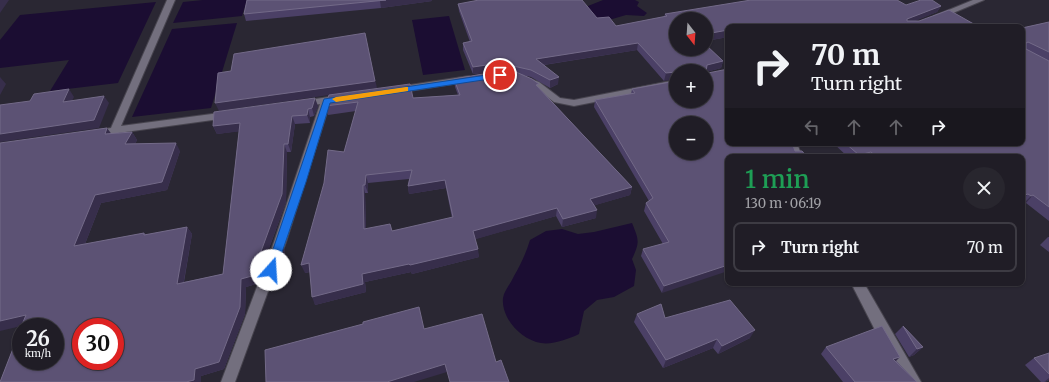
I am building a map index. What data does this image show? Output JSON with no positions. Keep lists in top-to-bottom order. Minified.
{"north":"bottom","page":{"map_buttons":["+","−"],"turn":["70 m","Turn right"],"heading":["1 min","130 m · 06:19"],"list":[{"name":"Turn right","value":"70 m"}],"speed":"26 km/h","limit":"30"}}
